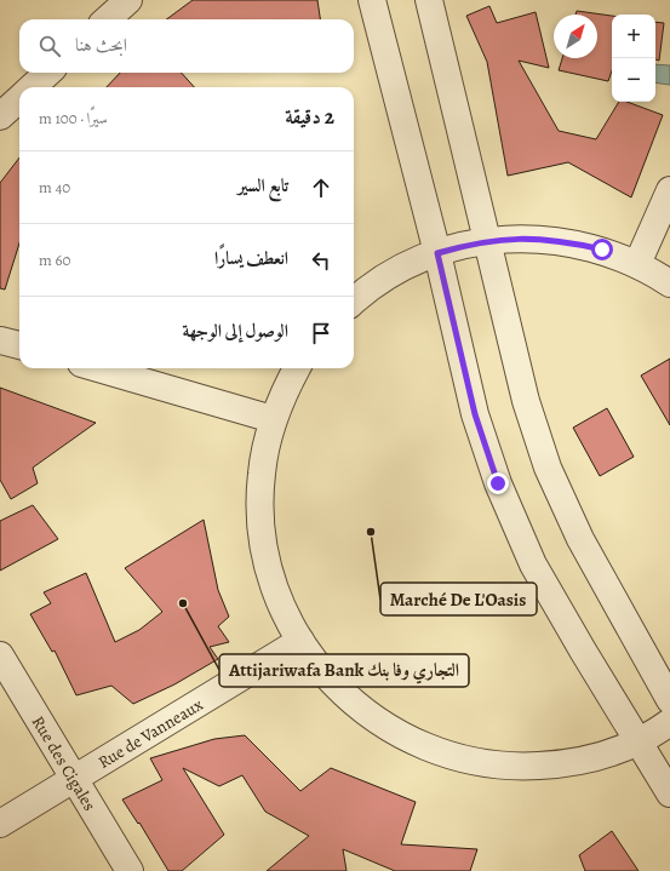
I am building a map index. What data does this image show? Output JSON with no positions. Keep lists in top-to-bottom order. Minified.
{"streets":{"street":["Rue de Vanneaux","Rue des Cigales"]},"crossings":[["Rue de Vanneaux","Rue des Cigales"]],"places":["Marché De L'Oasis","Attijariwafa Bank التجاري وفا بنك"],"north":"top right","page":{"map_buttons":["+","−"],"search":"ابحث هنا","heading":["2 دقيقة","سيرًا · 100 m"],"list":[["تابع السير","40 m"],["انعطف يسارًا","60 m"],"الوصول إلى الوجهة"]}}
